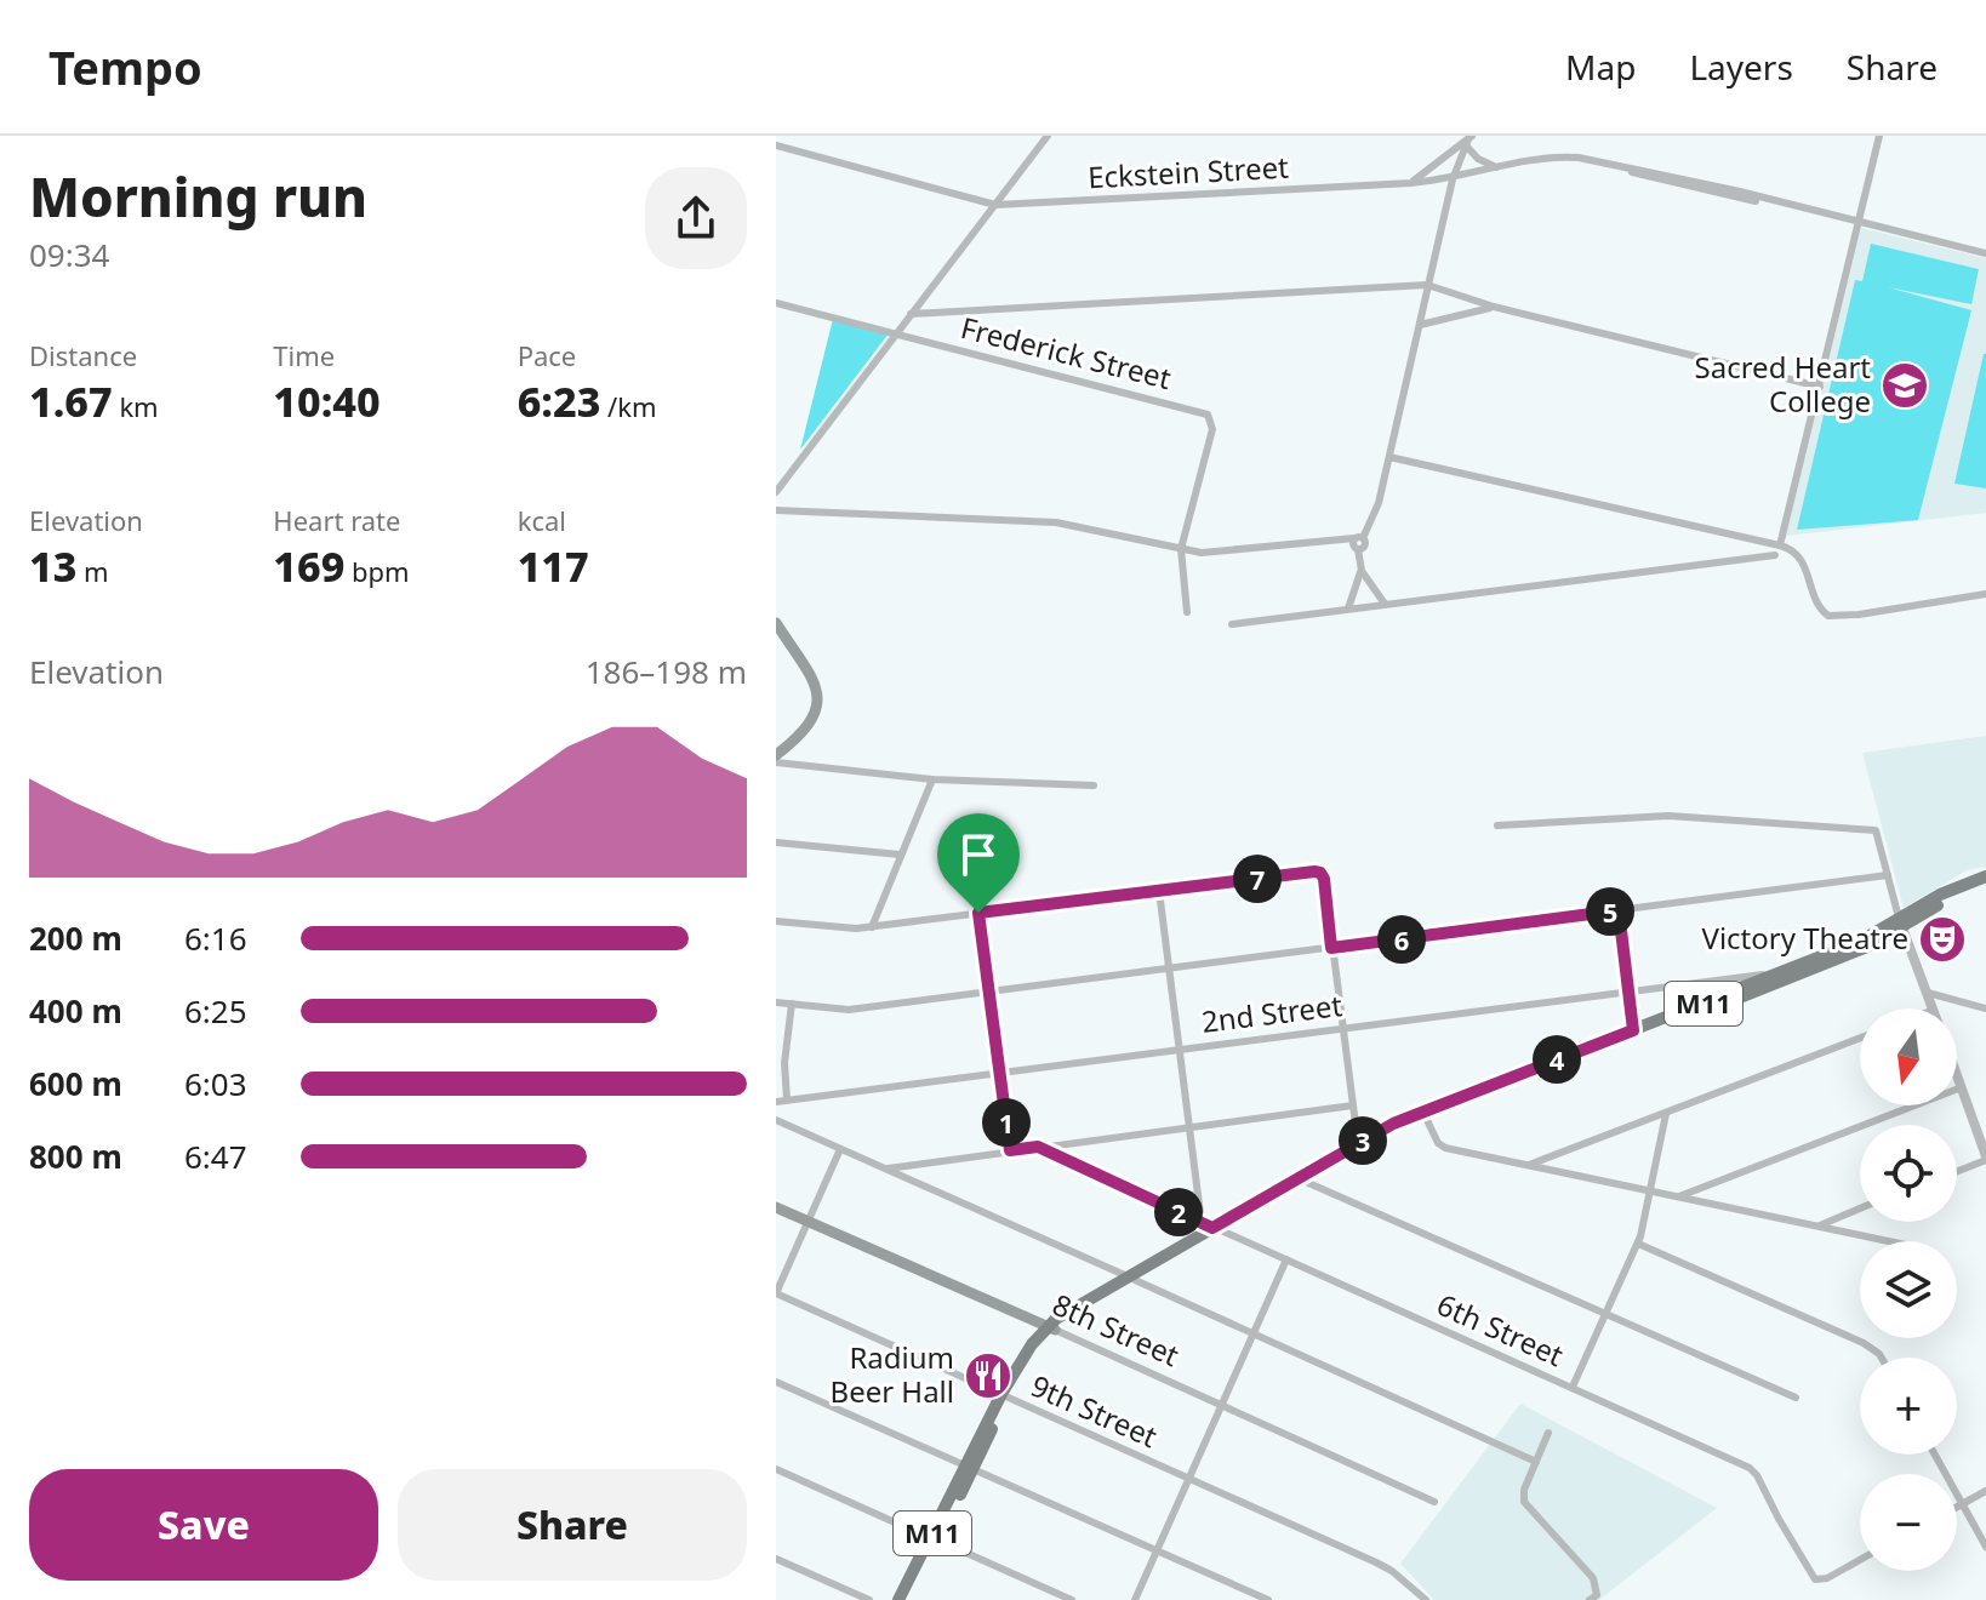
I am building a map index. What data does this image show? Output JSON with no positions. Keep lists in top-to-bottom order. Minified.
{"streets":{"main road":["M11","8th Street"],"street":["Eckstein Street","Frederick Street","2nd Street","6th Street","9th Street"]},"crossings":[["M11","2nd Street"],["M11","8th Street"],["M11","6th Street"],["M11","9th Street"]],"places":{"school or university":["Sacred Heart College"],"theatre":["Victory Theatre"],"restaurant":["Radium Beer Hall"]},"north":"bottom","page":{"header":"Tempo","nav":["Map","Layers","Share"],"heading":["Morning run","09:34"],"stats":[["Distance","1.67 km"],["Time","10:40"],["Pace","6:23 /km"],["Elevation","13 m"],["Heart rate","169 bpm"],["kcal","117"]],"chart":["Elevation","186–198 m"],"pins":["7","5","6","4","1","3","2"],"list":[{"name":"200 m","note":"6:16"},{"name":"400 m","note":"6:25"},{"name":"600 m","note":"6:03"},{"name":"800 m","note":"6:47"}],"map_buttons":["+","−"],"buttons":["Save","Share"]}}
